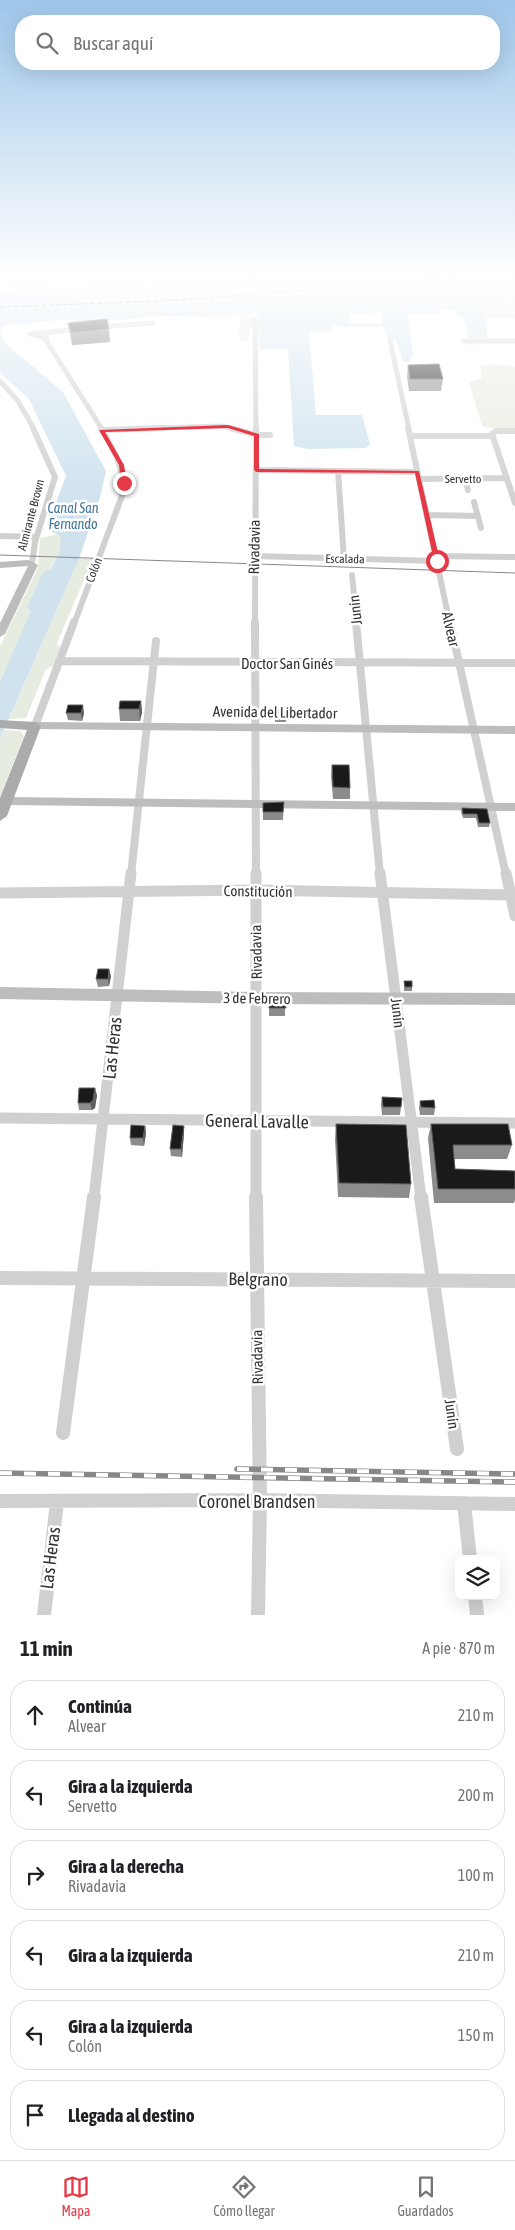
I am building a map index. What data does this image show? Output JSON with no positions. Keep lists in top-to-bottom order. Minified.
{"streets":{"main road":["Almirante Brown","Colón","Avenida del Libertador","3 de Febrero"],"street":["Servetto","Rivadavia","Escalada","Junín","Alvear","Doctor San Ginés","Constitución","Las Heras","General Lavalle","Belgrano","Coronel Brandsen"]},"crossings":[["Servetto","Rivadavia"],["Servetto","Alvear"],["Rivadavia","Escalada"],["Rivadavia","Doctor San Ginés"],["Rivadavia","Avenida del Libertador"],["Rivadavia","Constitución"],["Rivadavia","3 de Febrero"],["Rivadavia","General Lavalle"],["Rivadavia","Belgrano"],["Rivadavia","Coronel Brandsen"],["Escalada","Alvear"],["Colón","Doctor San Ginés"],["Colón","Avenida del Libertador"],["Junín","Doctor San Ginés"],["Junín","Avenida del Libertador"],["Junín","Constitución"],["Junín","3 de Febrero"],["Junín","General Lavalle"],["Junín","Belgrano"],["Alvear","Doctor San Ginés"],["Alvear","Avenida del Libertador"],["Alvear","Constitución"],["Doctor San Ginés","Las Heras"],["Avenida del Libertador","Las Heras"],["Constitución","Las Heras"],["3 de Febrero","Las Heras"],["Las Heras","General Lavalle"],["Las Heras","Belgrano"],["Las Heras","Coronel Brandsen"]],"water":["Canal San Fernando"],"page":{"search":"Buscar aquí","heading":["11 min","A pie · 870 m"],"list":[["Continúa","Alvear","210 m"],["Gira a la izquierda","Servetto","200 m"],["Gira a la derecha","Rivadavia","100 m"],["Gira a la izquierda","210 m"],["Gira a la izquierda","Colón","150 m"],"Llegada al destino"],"nav":["Mapa","Cómo llegar","Guardados"]}}
